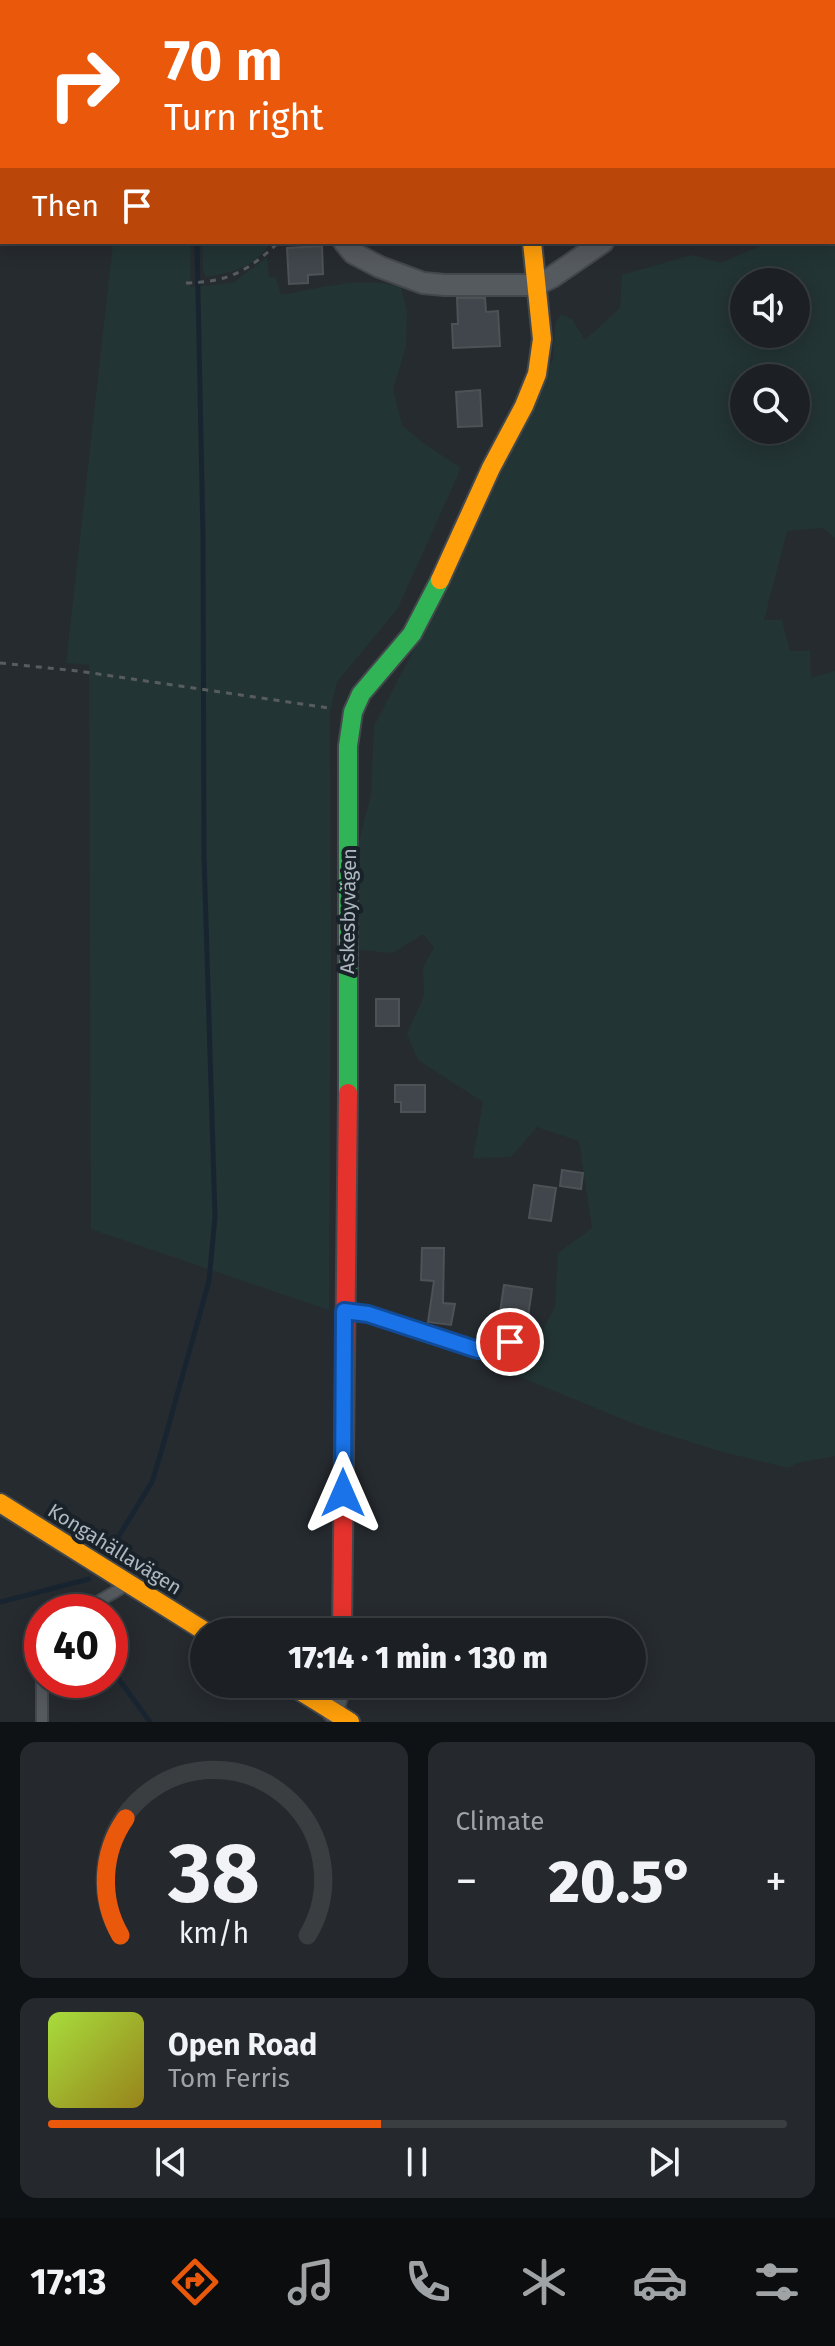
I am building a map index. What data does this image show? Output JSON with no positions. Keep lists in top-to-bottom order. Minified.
{"streets":{"street":["Askesbyvägen","Kongahällavägen"]},"page":{"turn":["70 m","Turn right"],"then":"Then","limit":"40","trip":"17:14 · 1 min · 130 m","tile":"Climate","heat":["−","20.5°","+"],"song":["Open Road","Tom Ferris"],"tabs":"17:13","gauge":["38","km/h"]}}
